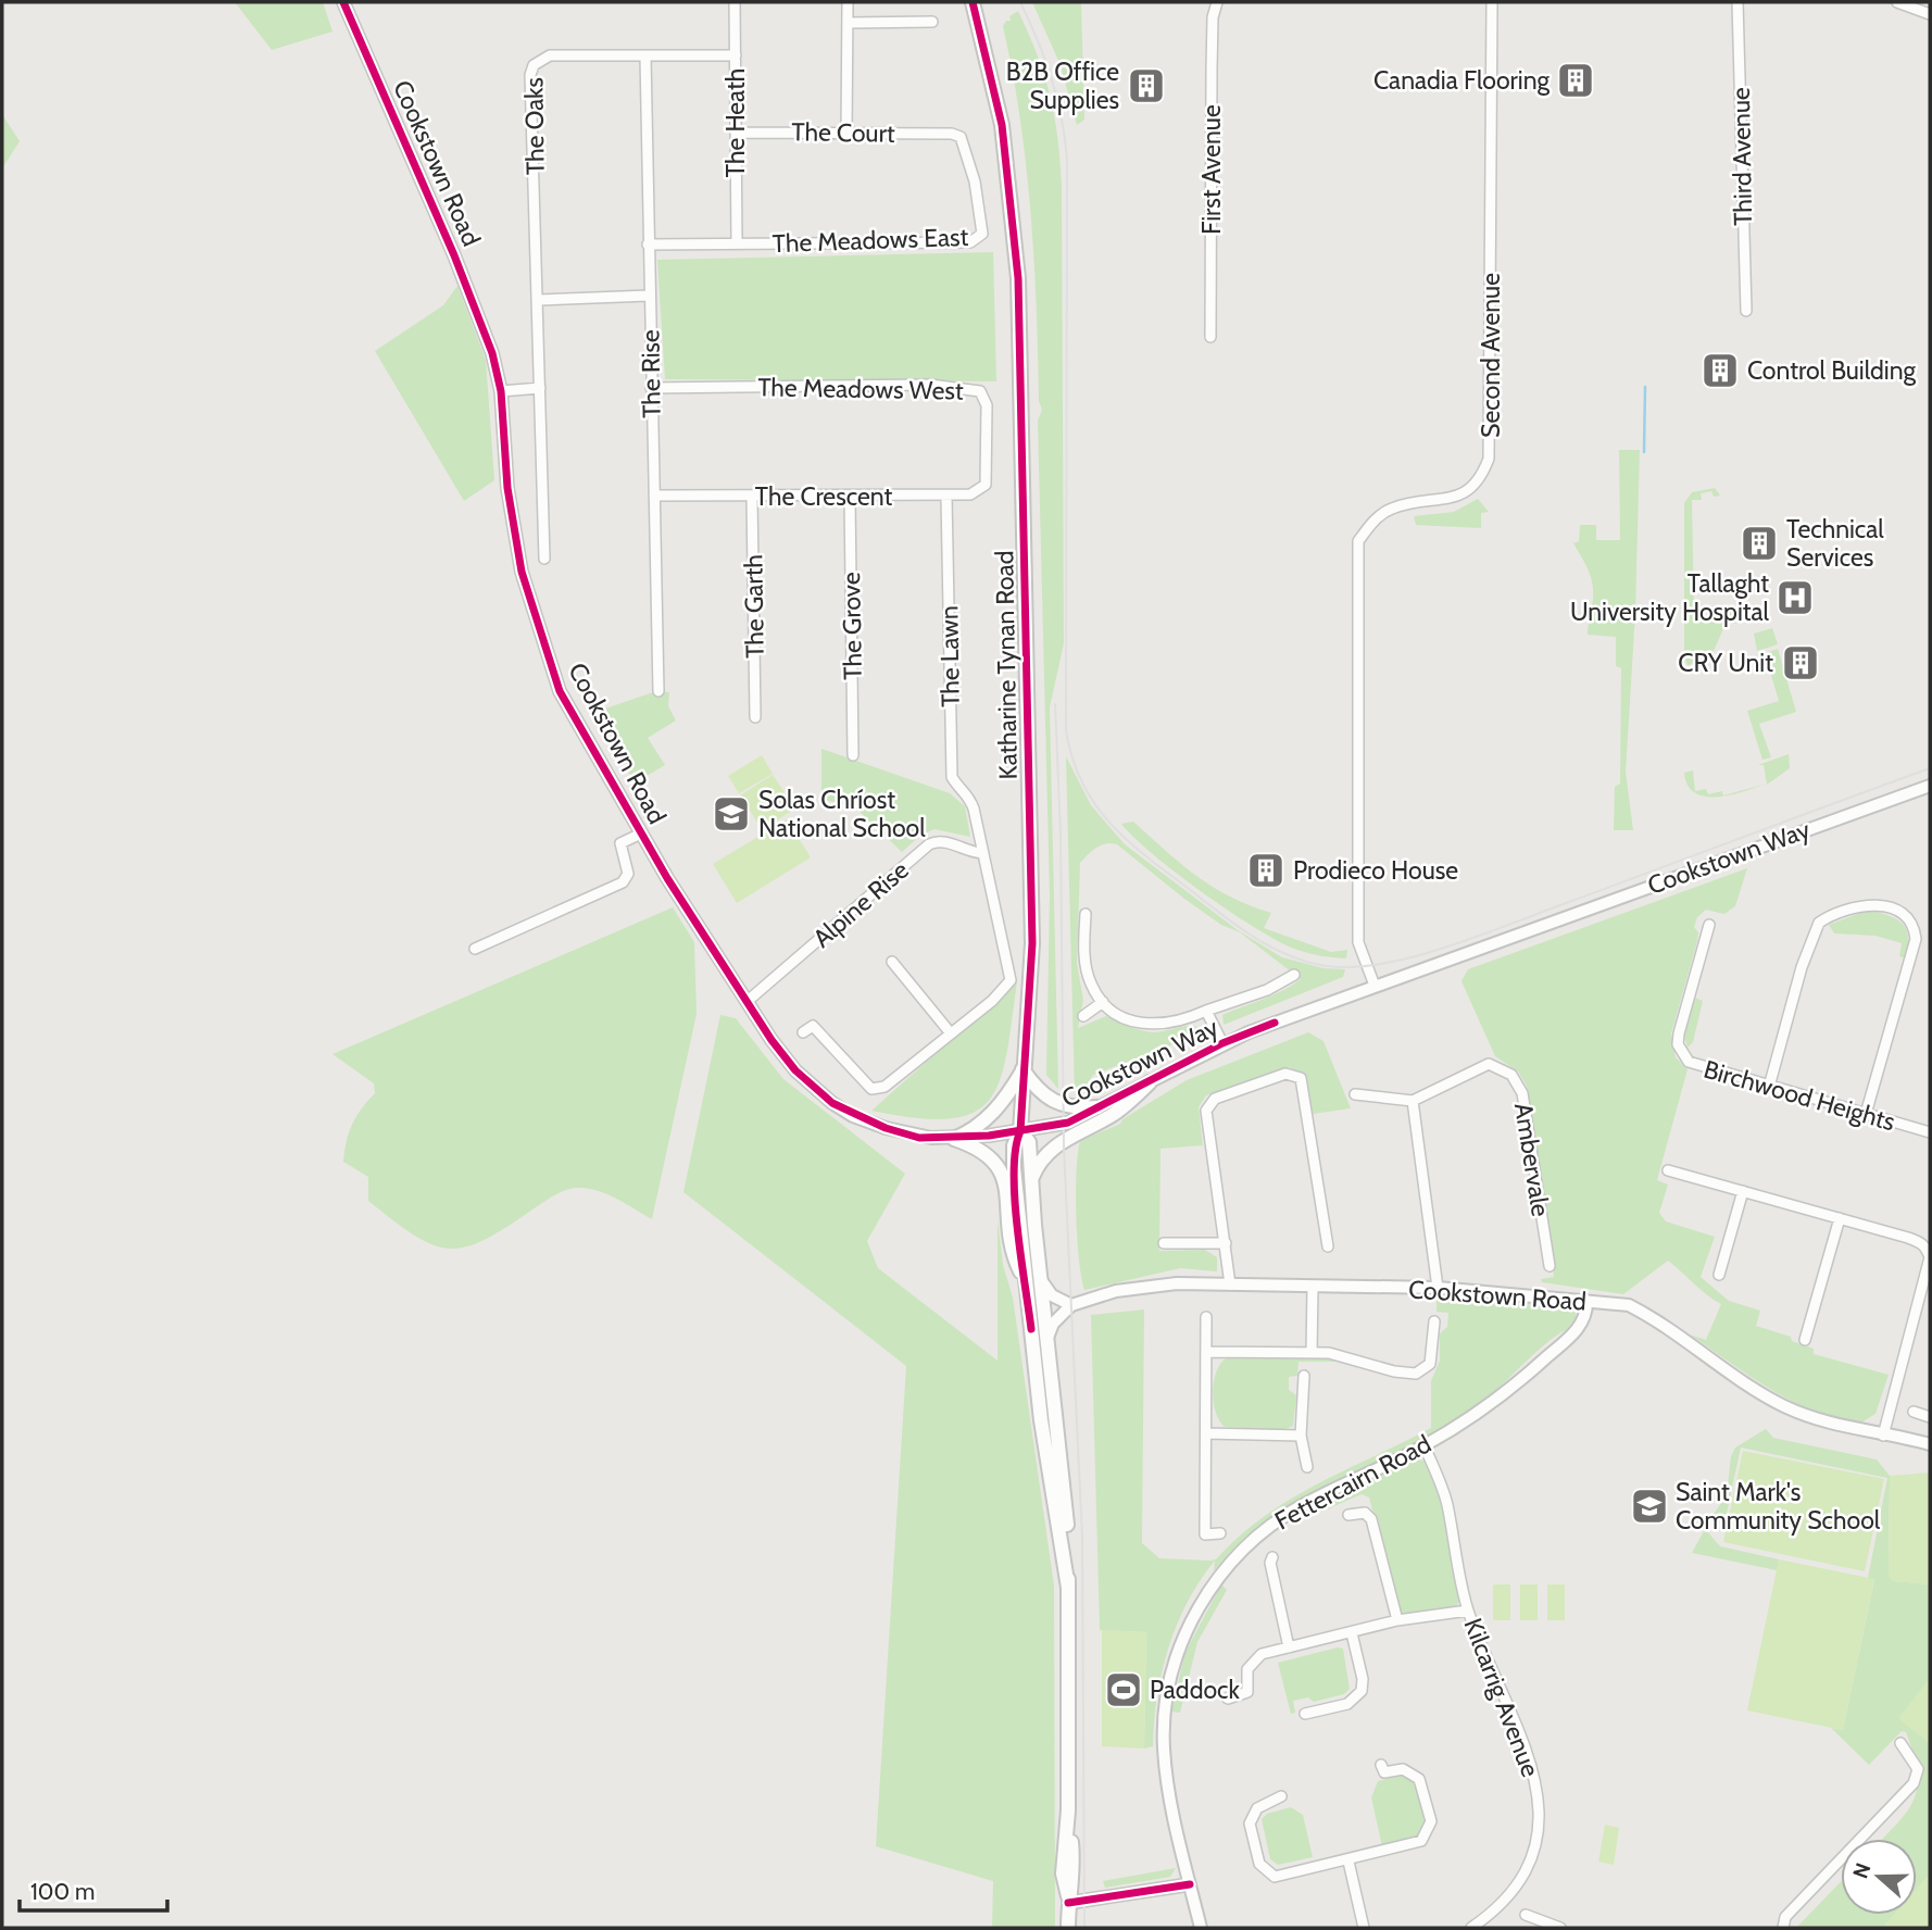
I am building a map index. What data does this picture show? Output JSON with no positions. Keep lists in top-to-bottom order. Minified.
{"streets":{"main road":["Katharine Tynan Road"],"street":["The Heath","The Oaks","The Court","Third Avenue","Cookstown Road","First Avenue","The Meadows East","Second Avenue","The Rise","The Meadows West","The Crescent","The Garth","The Grove","The Lawn","Cookstown Way","Alpine Rise","Birchwood Heights","Ambervale","Fettercairn Road","Kilcarrig Avenue"]},"crossings":[["The Heath","The Oaks"],["The Heath","The Court"],["The Heath","The Meadows East"],["The Oaks","The Rise"],["The Court","The Meadows East"],["Cookstown Road","Katharine Tynan Road"],["Cookstown Road","Cookstown Way"],["Cookstown Road","Alpine Rise"],["Cookstown Road","Fettercairn Road"],["The Meadows East","The Rise"],["Second Avenue","Cookstown Way"],["The Rise","The Meadows West"],["The Rise","The Crescent"],["The Meadows West","The Crescent"],["The Crescent","The Garth"],["The Crescent","The Grove"],["The Crescent","The Lawn"],["The Lawn","Alpine Rise"],["Katharine Tynan Road","Cookstown Way"],["Fettercairn Road","Kilcarrig Avenue"]],"places":{"building":["Canadia Flooring","B2B Office Supplies","Control Building","Technical Services","CRY Unit","Prodieco House"],"hospital":["Tallaght University Hospital"],"school or university":["Solas Chríost National School","Saint Mark's Community School"],"sports":["Paddock"]},"scale_bar":"100 m","north":"left"}
